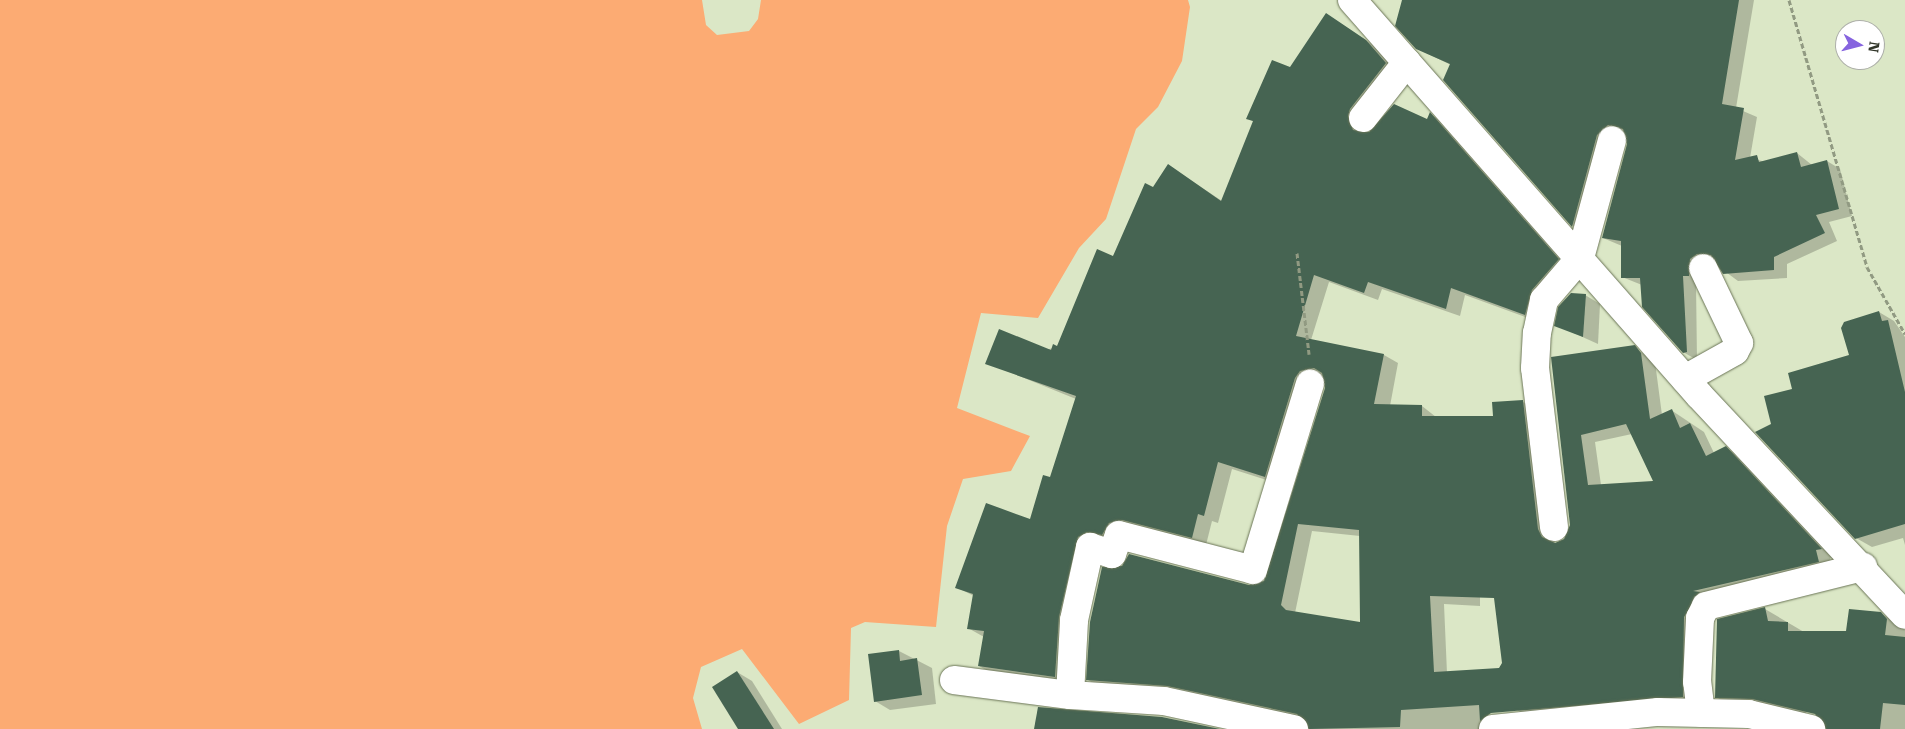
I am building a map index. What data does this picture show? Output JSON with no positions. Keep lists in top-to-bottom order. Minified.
{"north":"right"}
